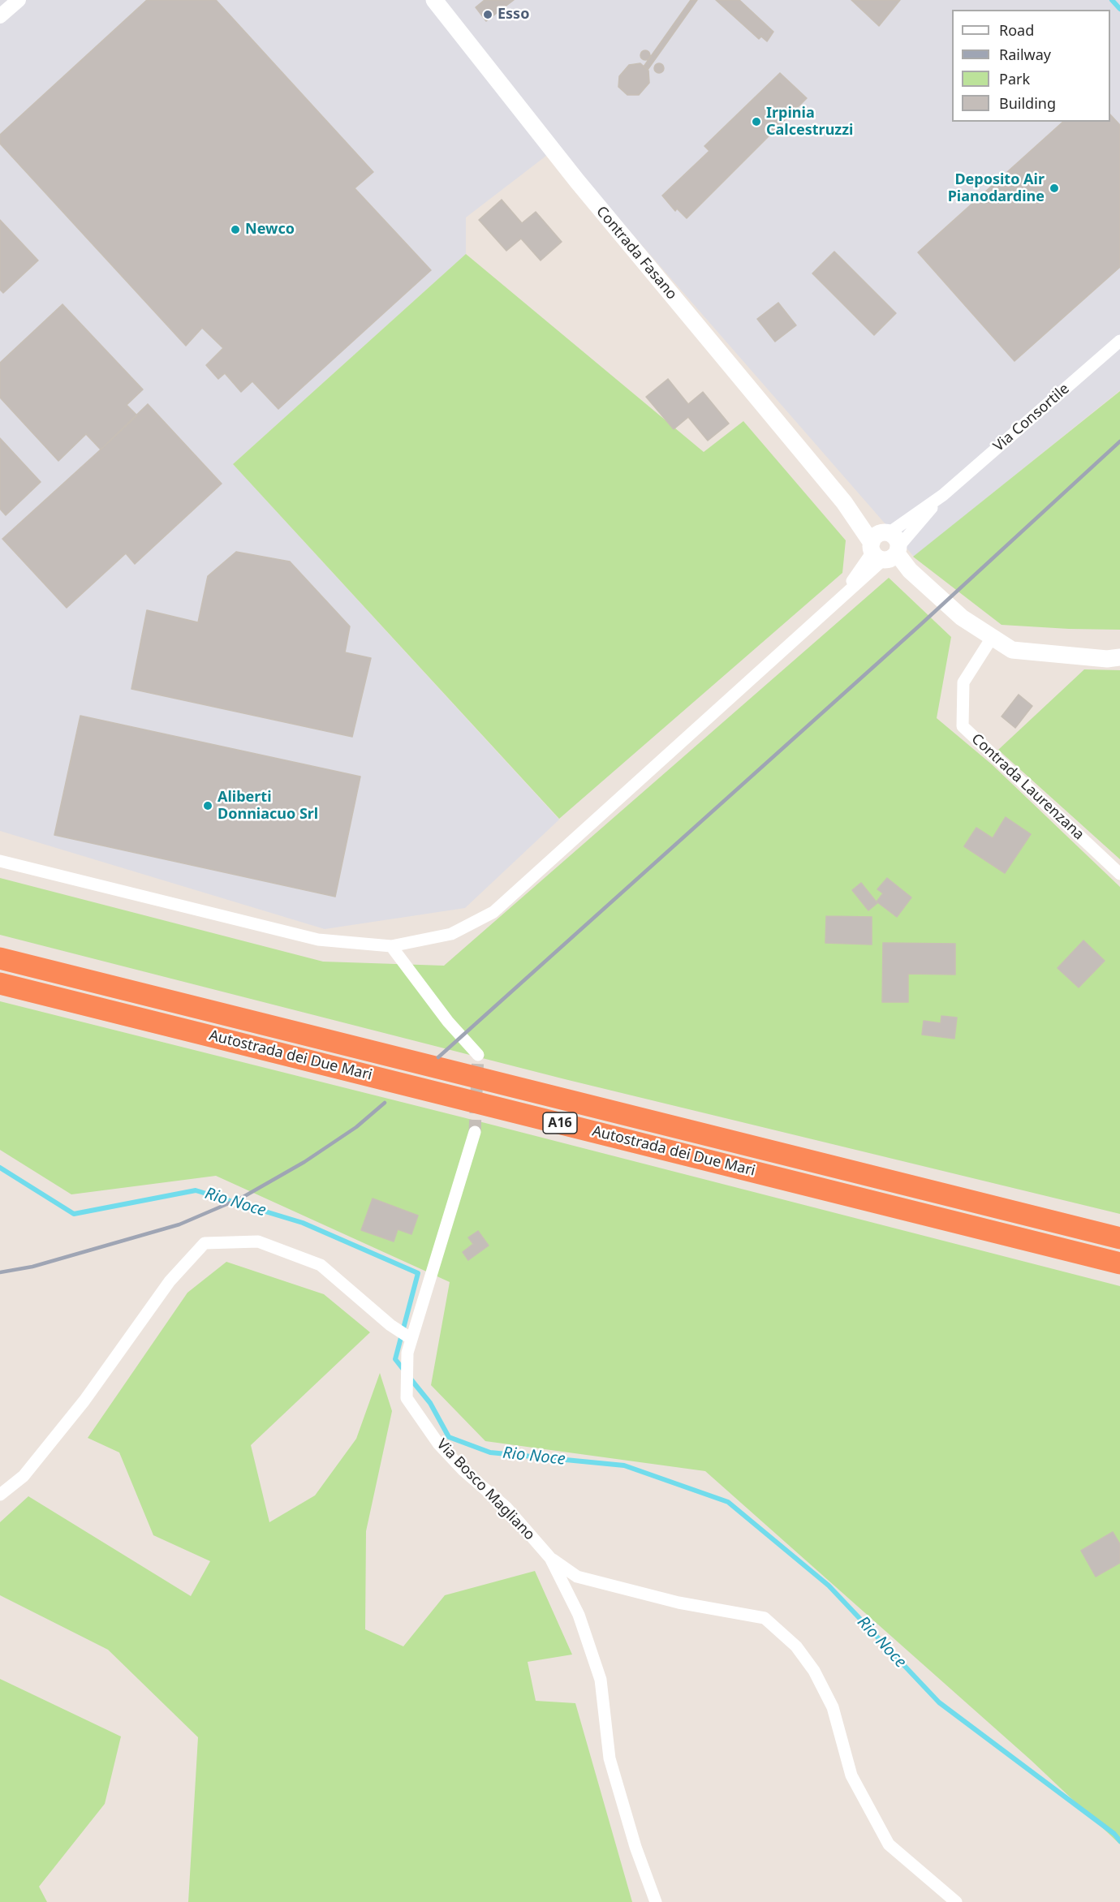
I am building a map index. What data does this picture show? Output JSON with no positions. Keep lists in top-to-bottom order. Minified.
{"streets":{"highway":["Autostrada dei Due Mari","A16"],"main road":["Contrada Fasano"],"street":["Via Consortile","Contrada Laurenzana","Via Bosco Magliano"]},"crossings":[["Contrada Fasano","Contrada Laurenzana"]],"water":["Rio Noce"],"places":["Esso","Irpinia Calcestruzzi","Deposito Air Pianodardine","Newco","Aliberti Donniacuo Srl"],"legend":["Road","Railway","Park","Building"]}
